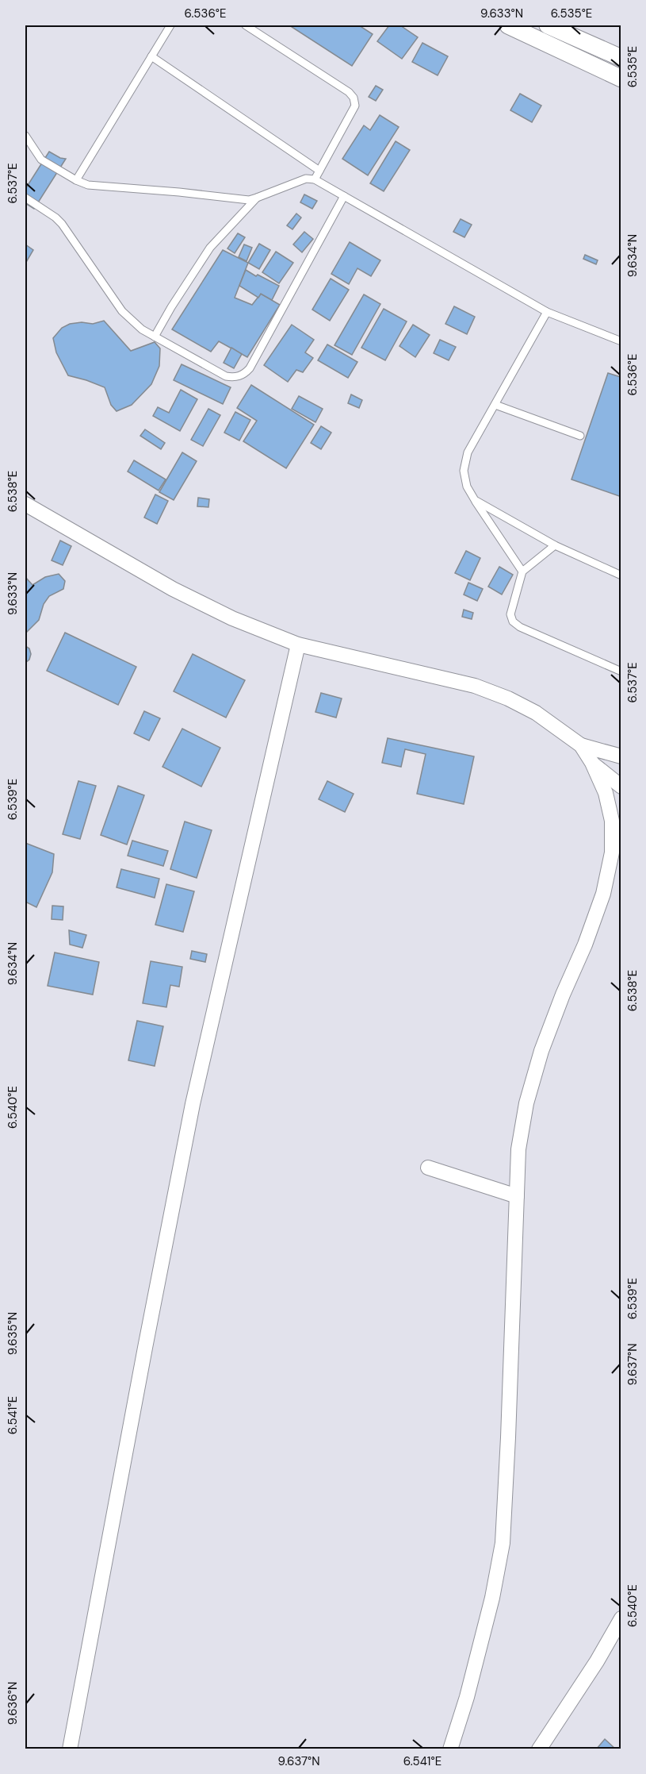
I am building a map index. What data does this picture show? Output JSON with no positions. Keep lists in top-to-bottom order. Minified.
{"coordinates":["6.536°E","9.633°N","6.535°E","6.537°E","9.634°N","6.538°E","6.539°E","6.540°E","9.635°N","9.637°N","6.541°E","9.636°N"]}
